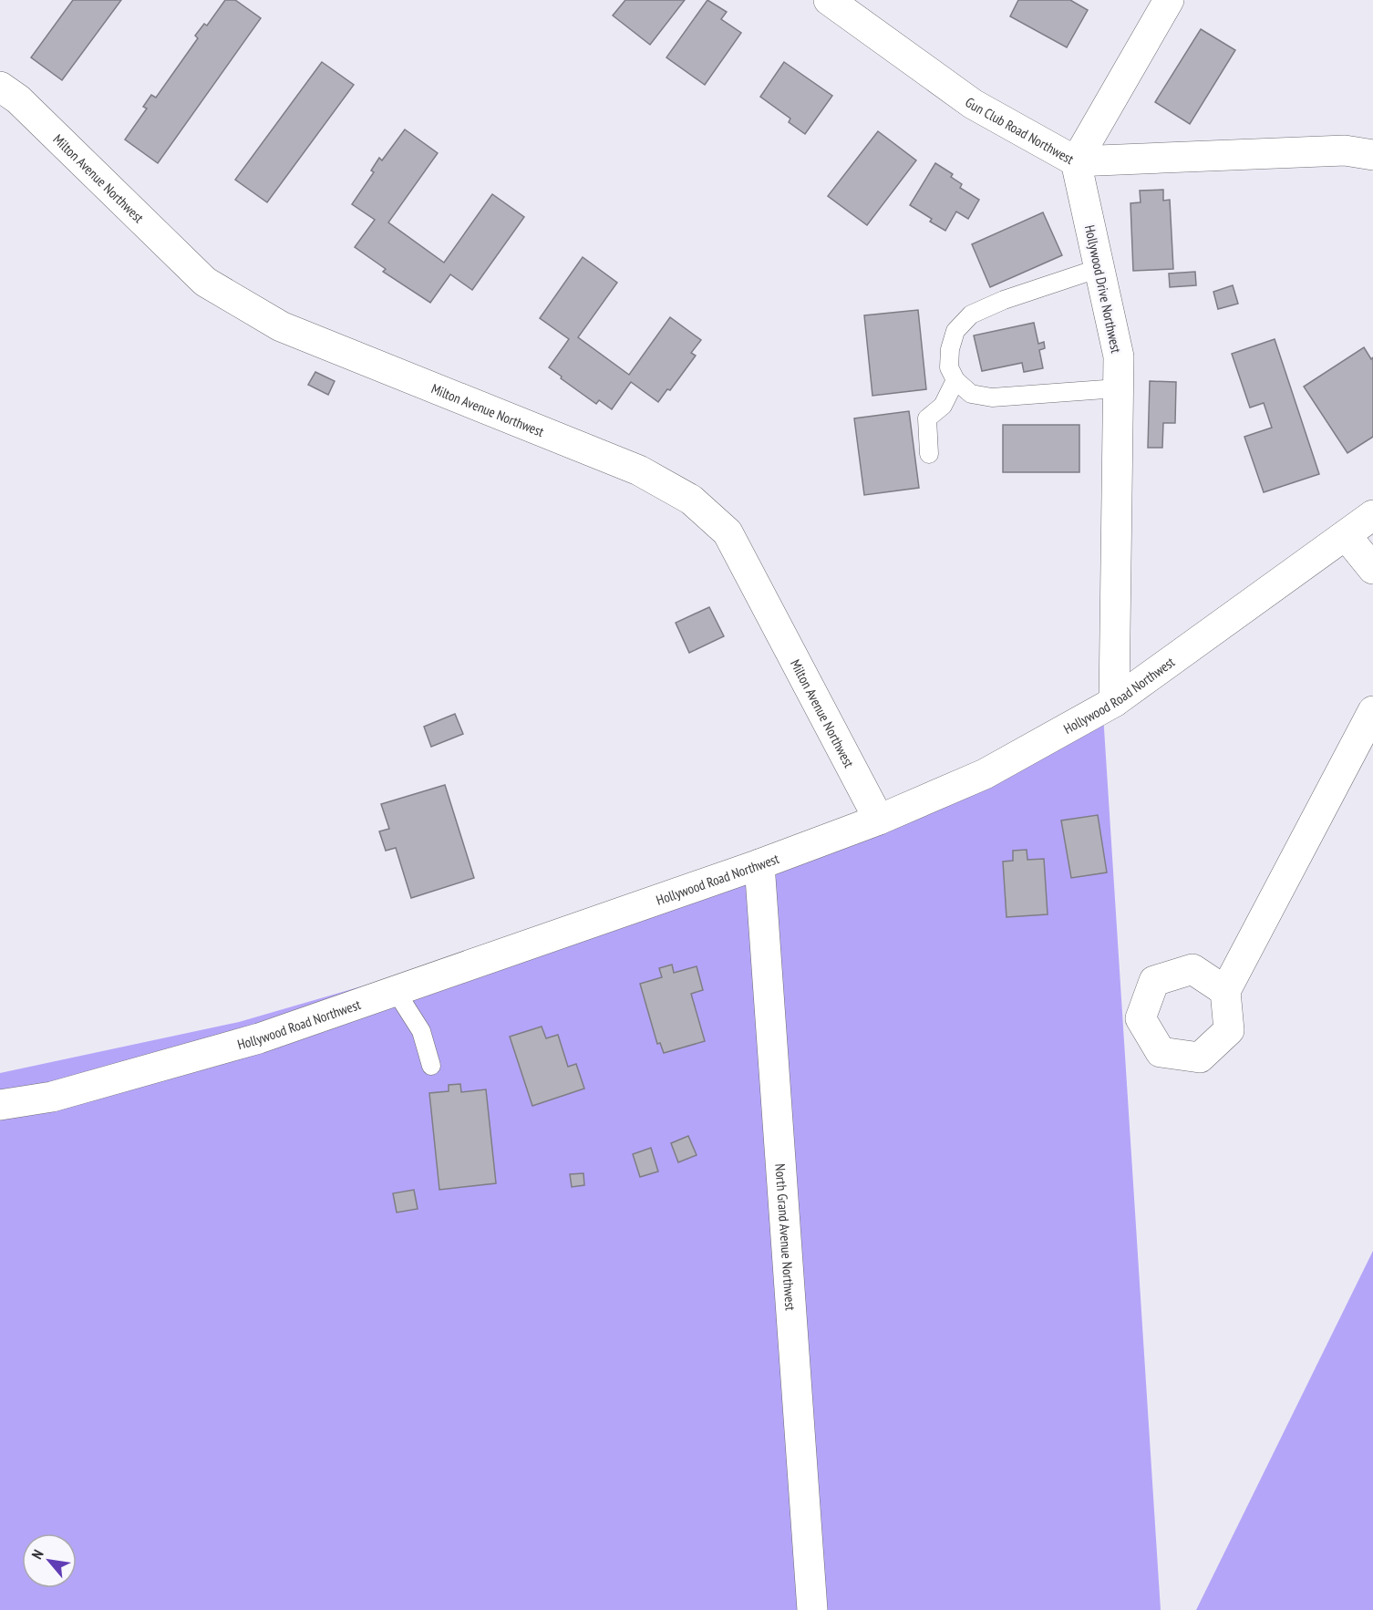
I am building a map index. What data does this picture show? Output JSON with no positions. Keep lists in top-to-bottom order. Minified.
{"streets":{"street":["Gun Club Road Northwest","Milton Avenue Northwest","Hollywood Drive Northwest","Hollywood Road Northwest","North Grand Avenue Northwest"]},"crossings":[["Gun Club Road Northwest","Hollywood Drive Northwest"],["Milton Avenue Northwest","Hollywood Road Northwest"],["Hollywood Drive Northwest","Hollywood Road Northwest"],["Hollywood Road Northwest","North Grand Avenue Northwest"]],"north":"top left"}
